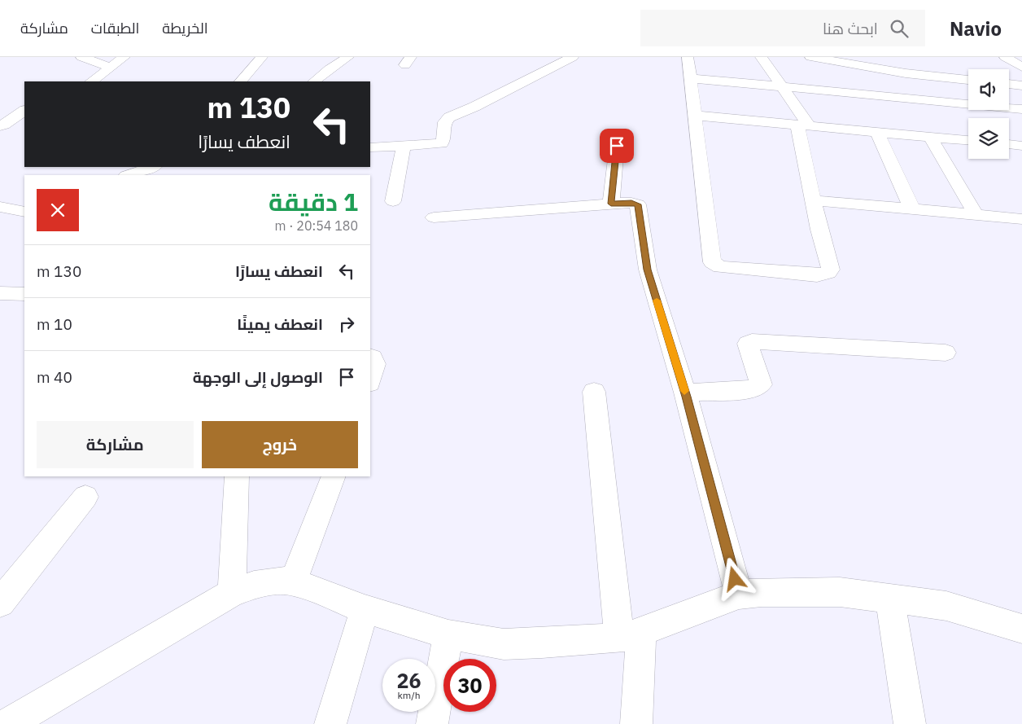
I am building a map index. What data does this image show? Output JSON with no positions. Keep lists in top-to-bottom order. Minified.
{"page":{"header":"Navio","search":"ابحث هنا","nav":["الخريطة","الطبقات","مشاركة"],"turn":["130 m","انعطف يسارًا"],"heading":["1 دقيقة","180 m · 20:54"],"list":[{"name":"انعطف يسارًا","value":"130 m"},{"name":"انعطف يمينًا","value":"10 m"},{"name":"الوصول إلى الوجهة","value":"40 m"}],"buttons":["خروج","مشاركة"],"speed":"26 km/h","limit":"30"}}
